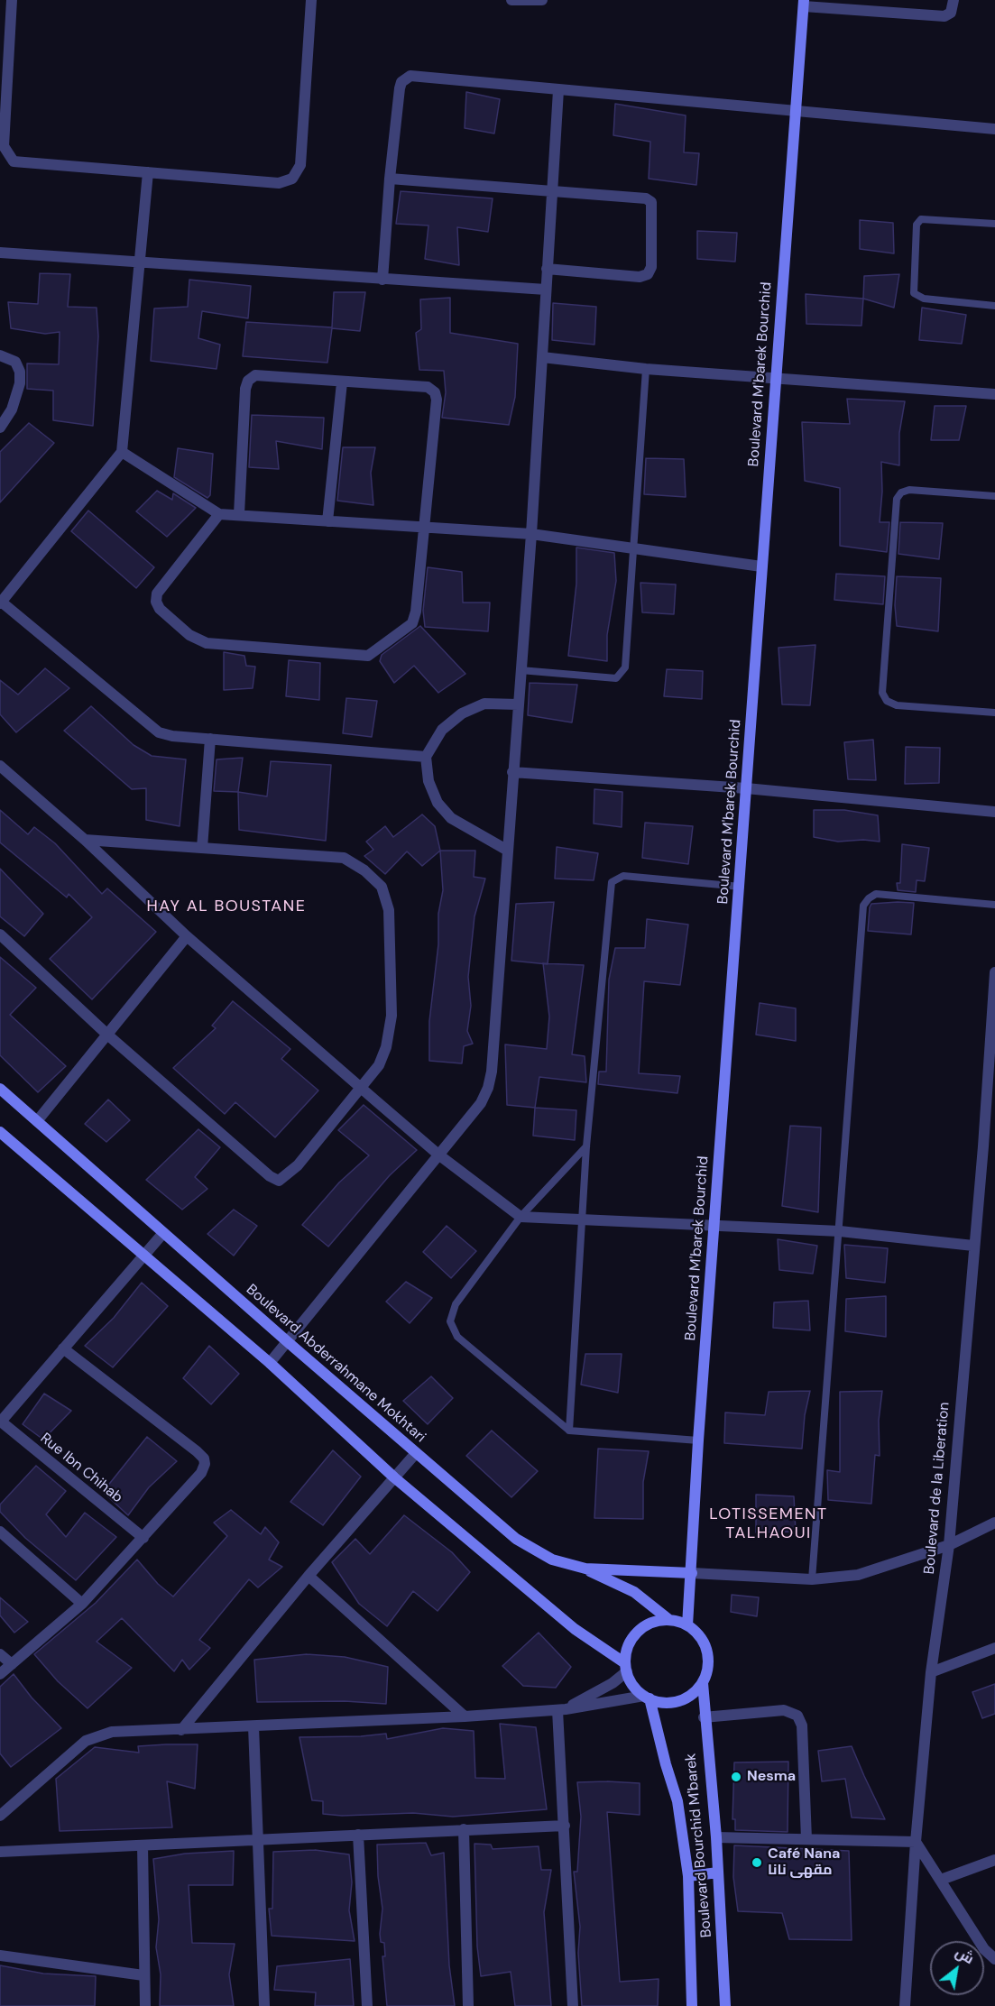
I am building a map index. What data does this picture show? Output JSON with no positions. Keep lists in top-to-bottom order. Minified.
{"streets":{"main road":["Boulevard M'barek Bourchid","Boulevard Abderrahmane Mokhtari","Boulevard Bourchid M'barek"],"street":["Rue Ibn Chihab","Boulevard de la Liberation"]},"crossings":[["Boulevard M'barek Bourchid","Boulevard Abderrahmane Mokhtari"],["Boulevard M'barek Bourchid","Boulevard Bourchid M'barek"]],"districts":["HAY AL BOUSTANE","LOTISSEMENT TALHAOUI"],"places":["Nesma","Café Nana مقهى نانا"],"north":"top right"}
